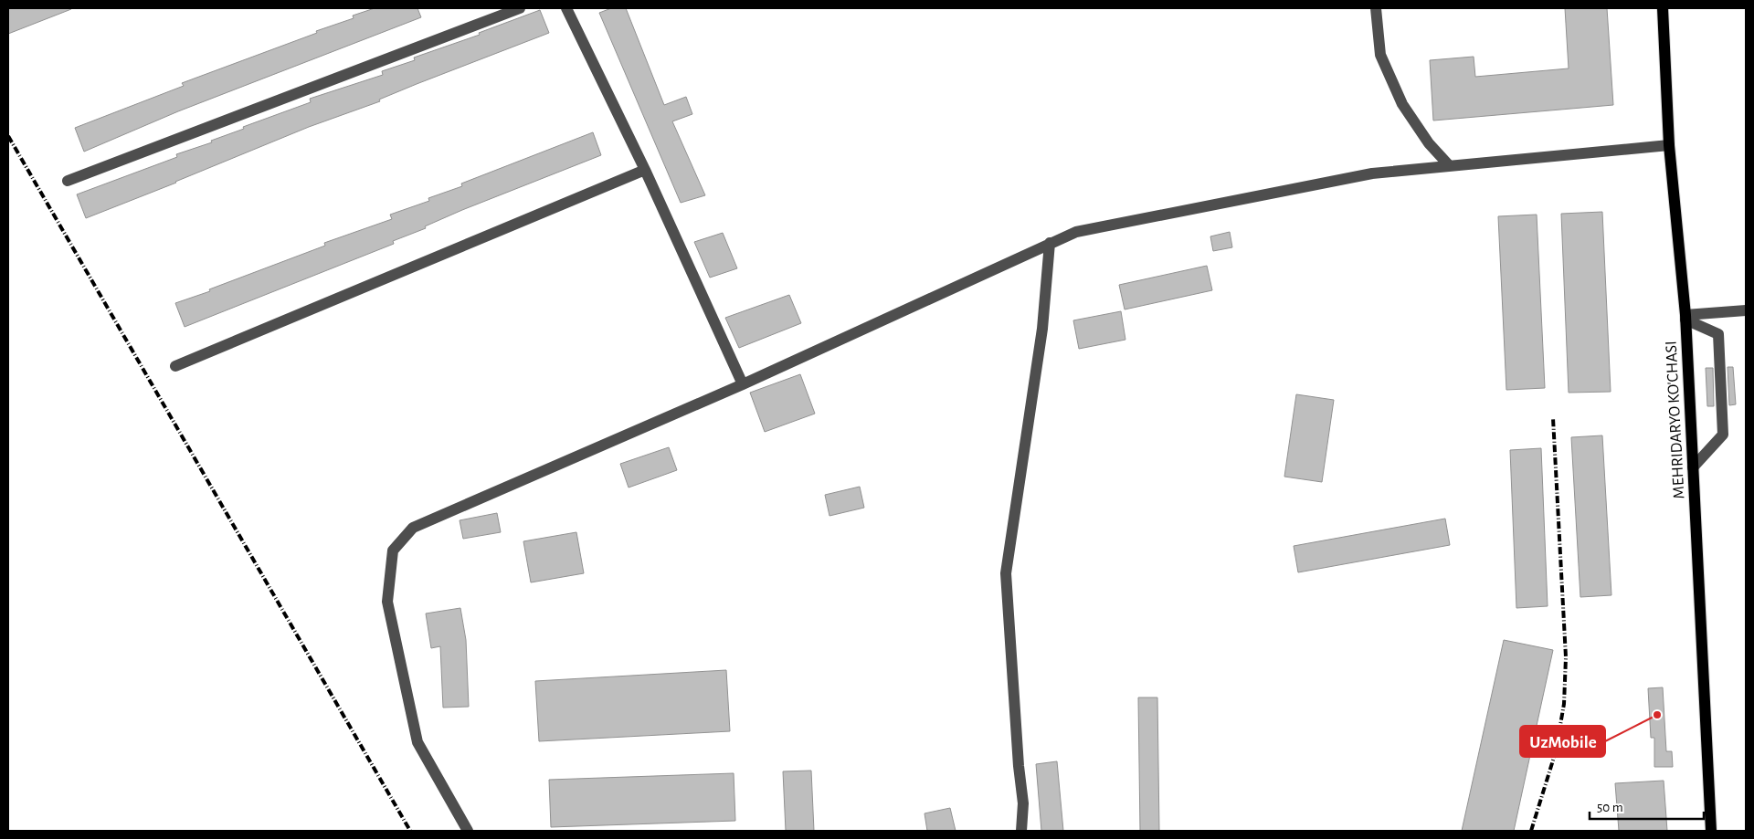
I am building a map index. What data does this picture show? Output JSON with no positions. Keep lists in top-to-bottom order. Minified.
{"streets":{"main road":["МEHRIDARYO KO'CHASI"]},"places":["UzMobile"],"scale_bar":"50 m"}
